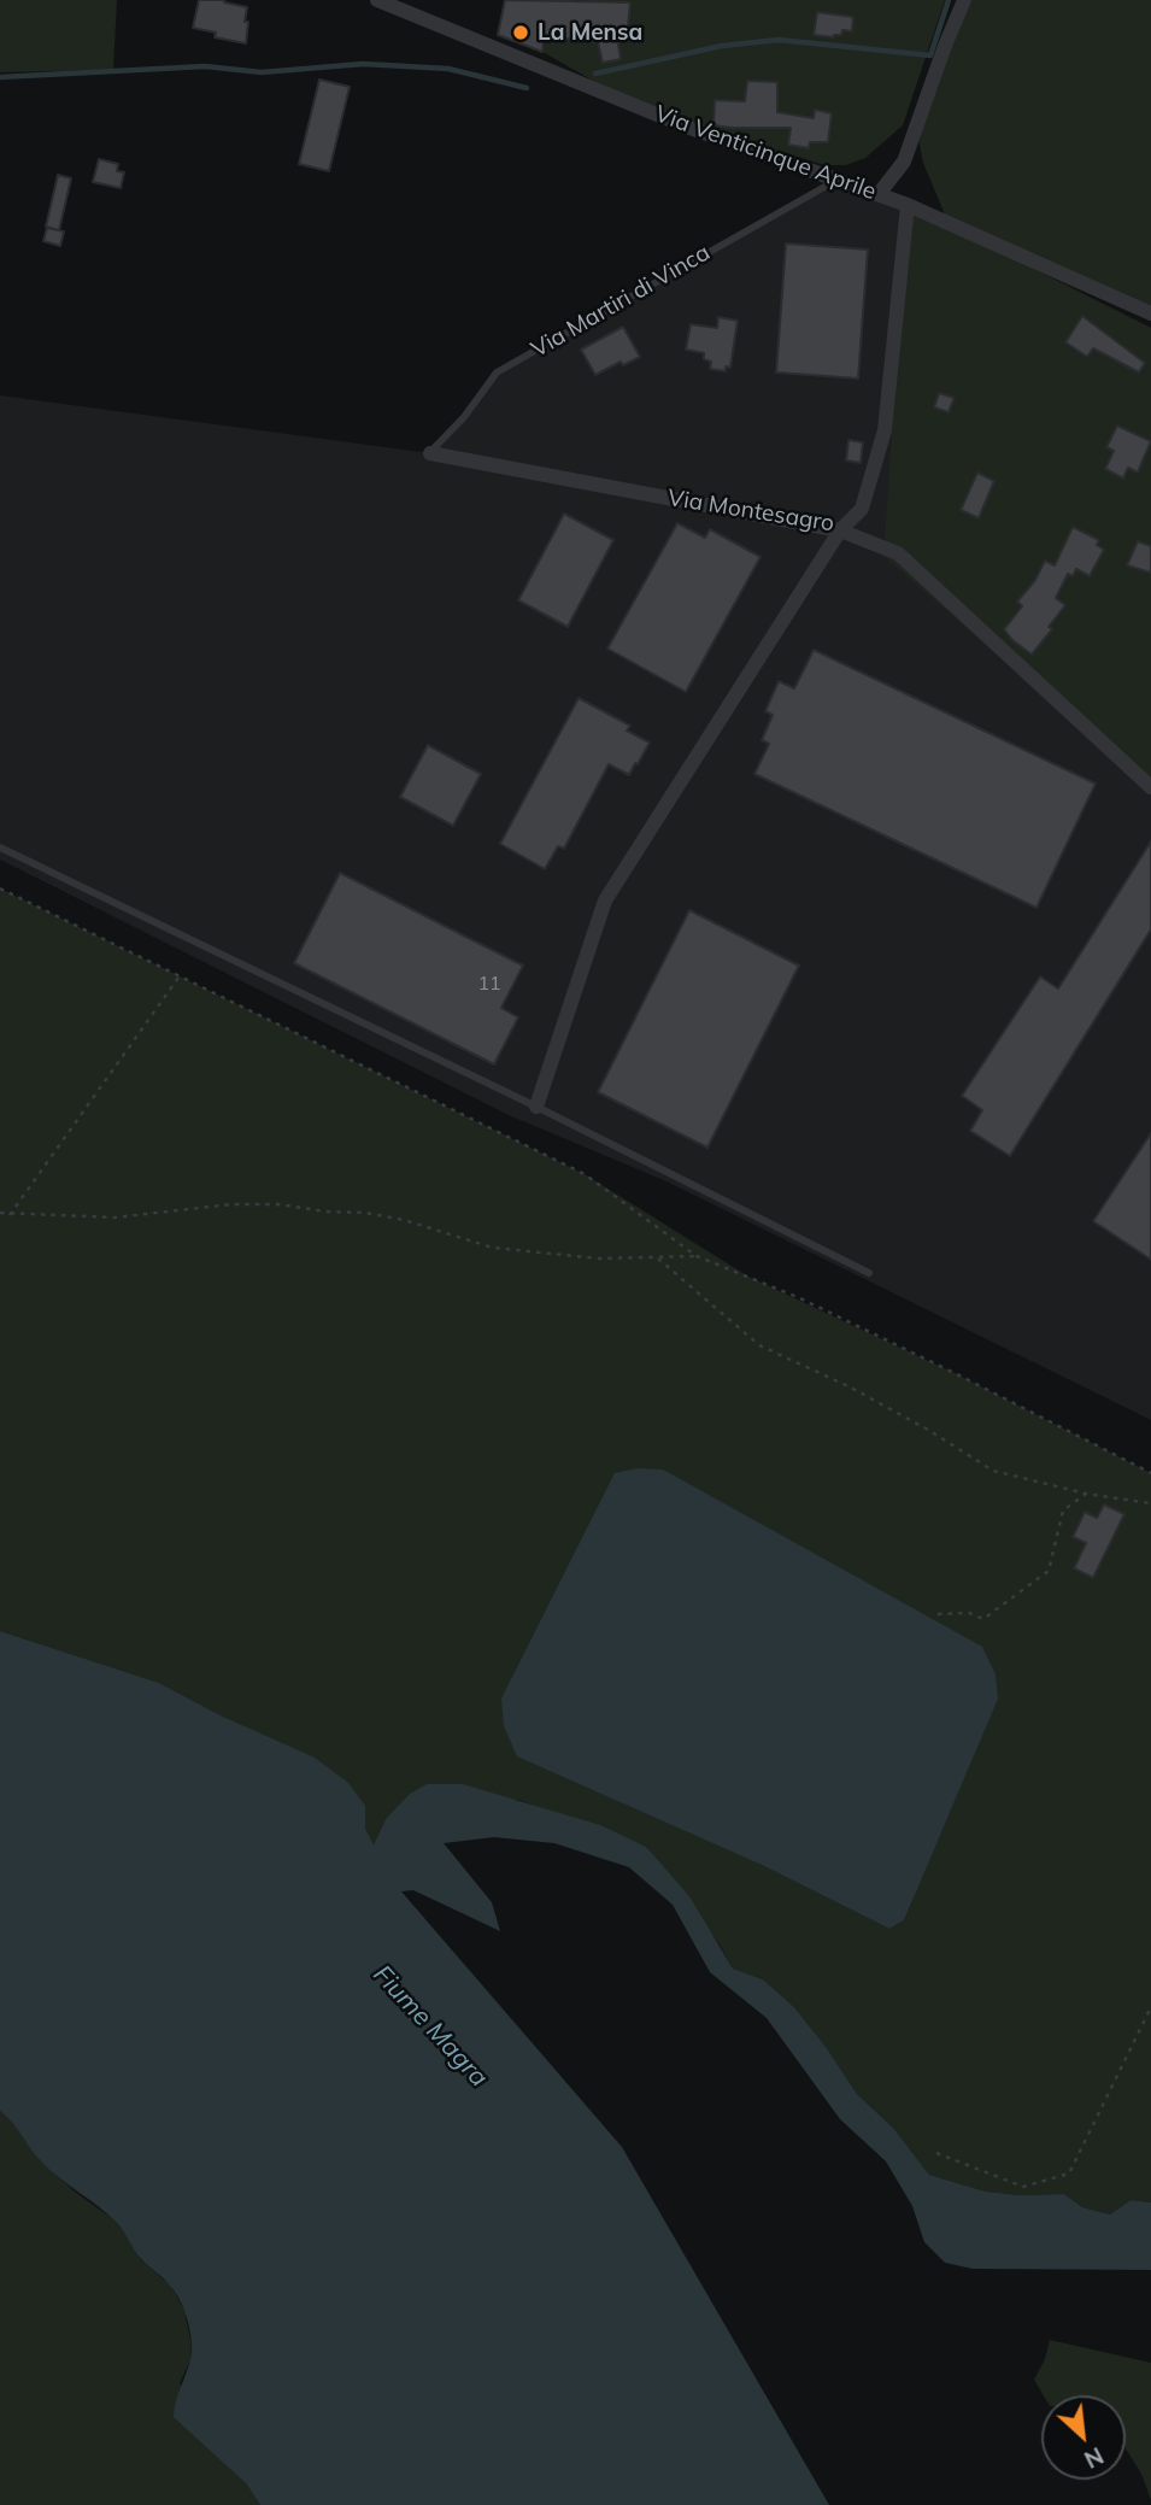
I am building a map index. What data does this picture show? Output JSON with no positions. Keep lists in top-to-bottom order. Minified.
{"streets":{"street":["Via Venticinque Aprile","Via Montesagro"],"lane":["Via Martiri di Vinca"]},"crossings":[["Via Venticinque Aprile","Via Martiri di Vinca"],["Via Venticinque Aprile","Via Montesagro"],["Via Martiri di Vinca","Via Montesagro"]],"water":["Fiume Magra"],"places":["La Mensa"],"house_numbers":["11"],"north":"bottom right"}
